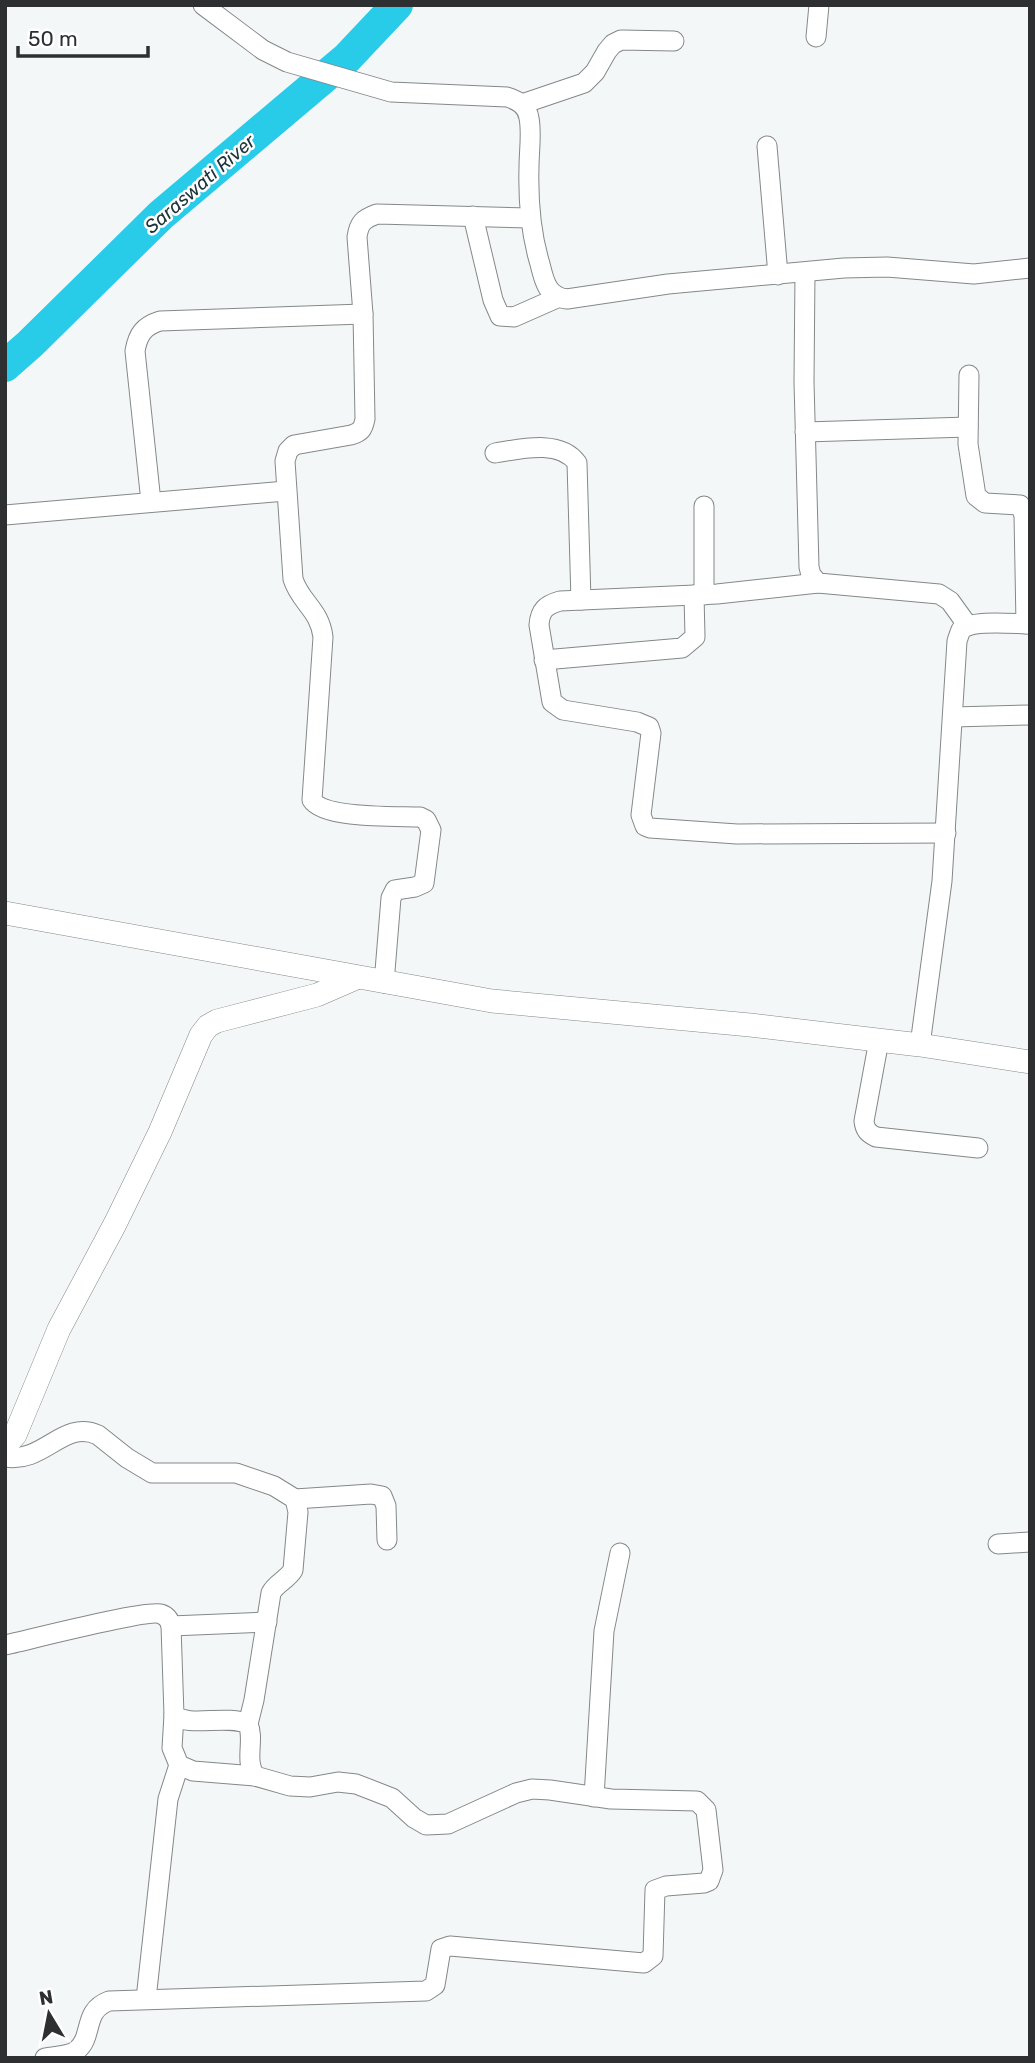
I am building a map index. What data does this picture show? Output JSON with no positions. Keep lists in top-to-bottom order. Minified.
{"water":["Saraswati River"],"scale_bar":"50 m","north":"top"}
